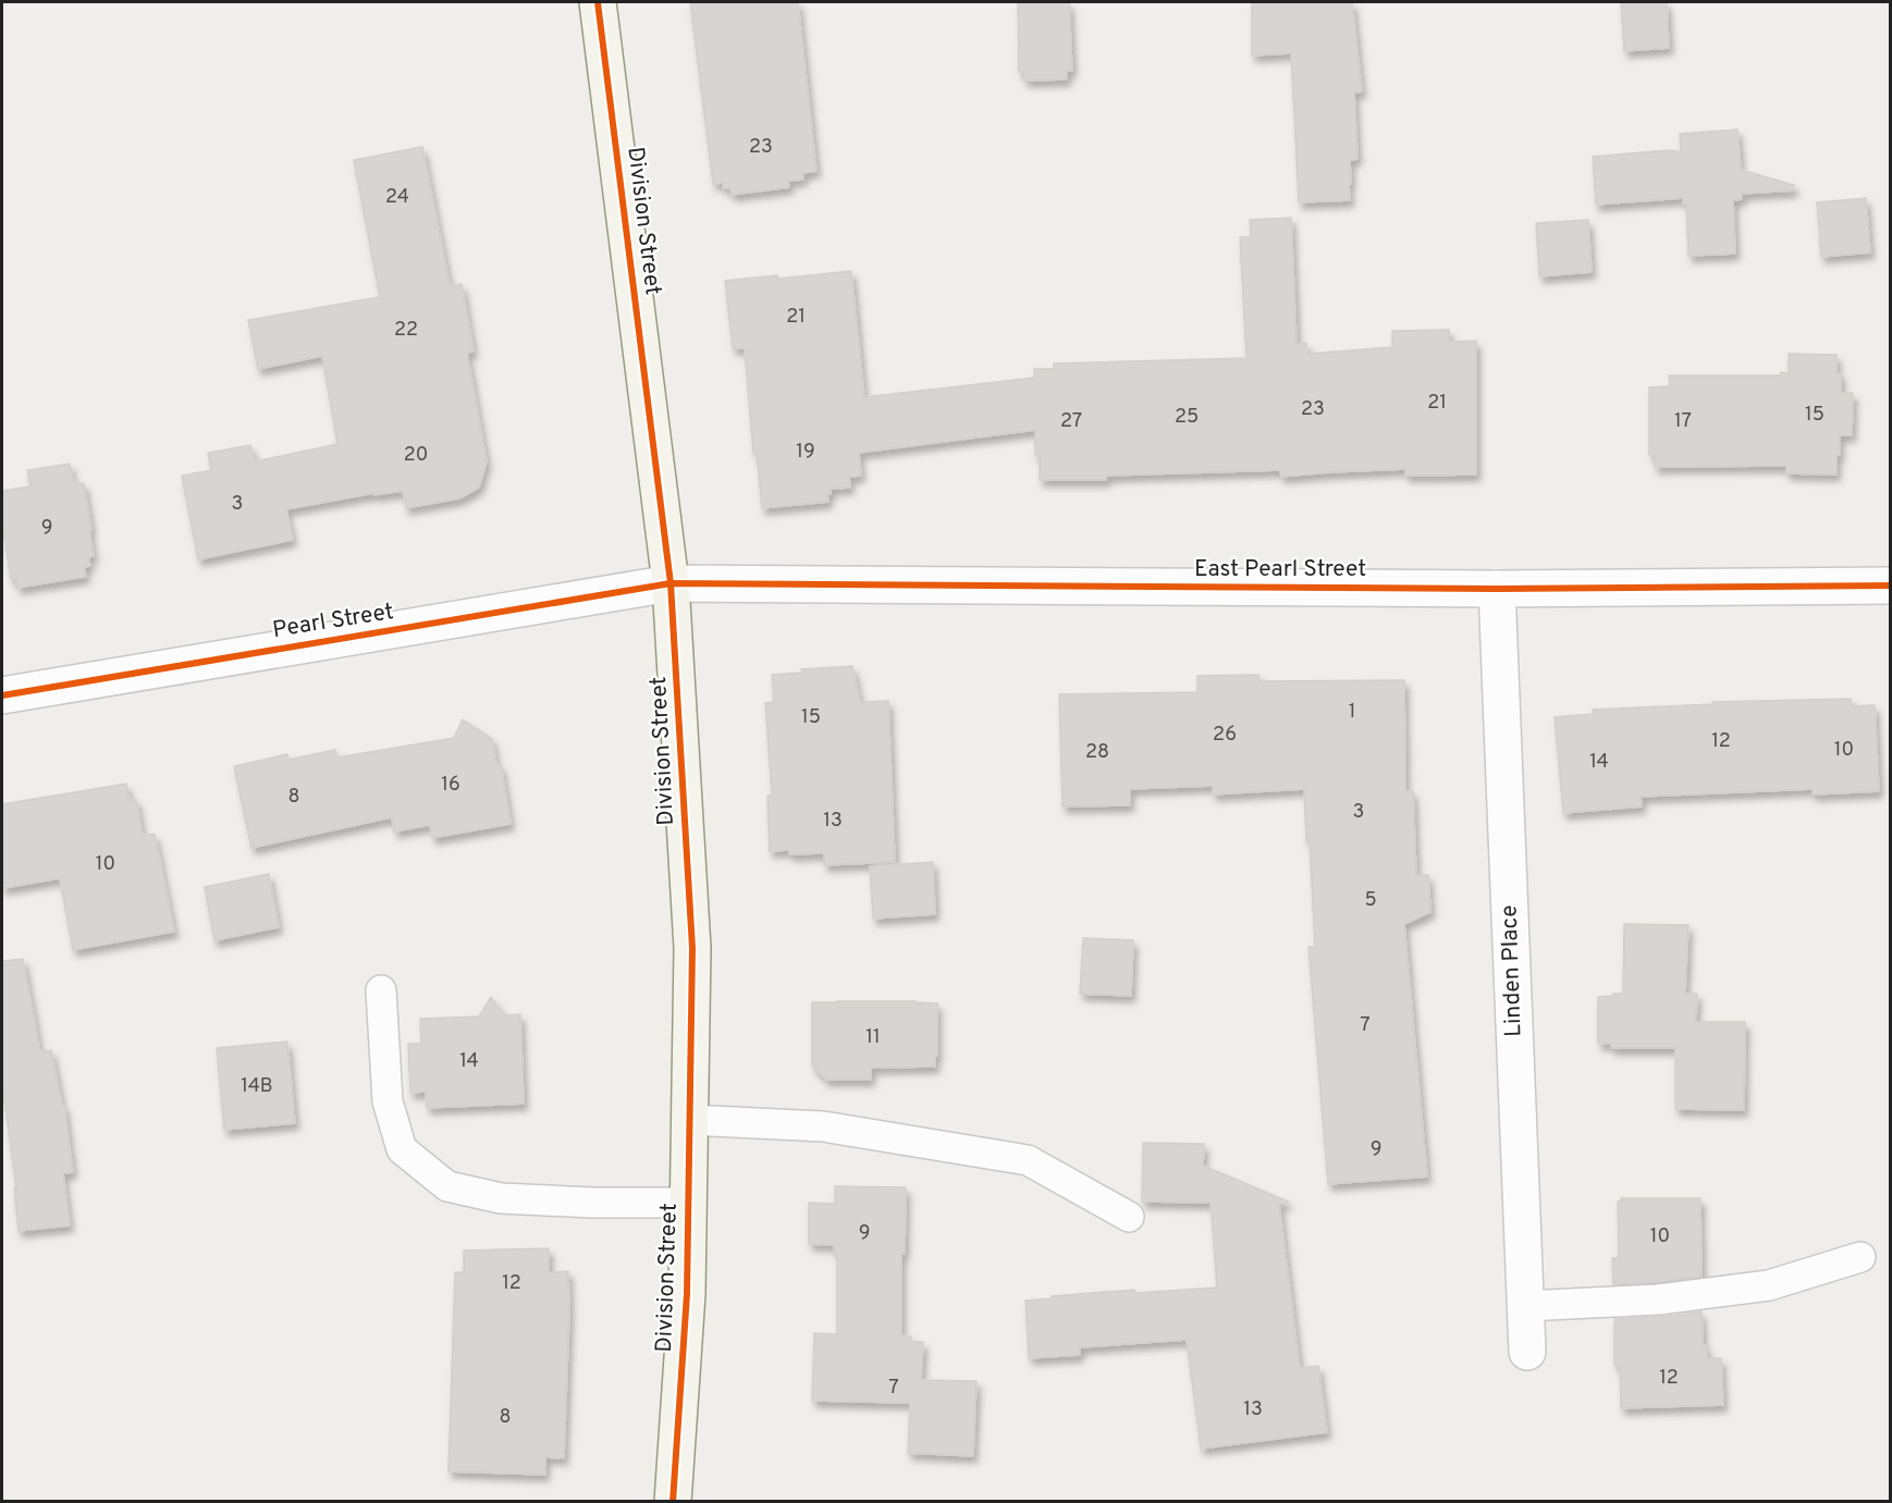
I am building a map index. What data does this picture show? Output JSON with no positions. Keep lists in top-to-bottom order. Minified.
{"streets":{"street":["Division Street","East Pearl Street","Pearl Street","Linden Place"]},"crossings":[["Division Street","East Pearl Street"],["Division Street","Pearl Street"],["East Pearl Street","Pearl Street"],["East Pearl Street","Linden Place"]],"house_numbers":["23","24","21","22","21","23","15","25","27","17","19","20","3","9","1","15","26","12","10","28","14","16","8","3","13","10","5","7","11","14","14B","9","9","10","12","12","7","13","8"]}
